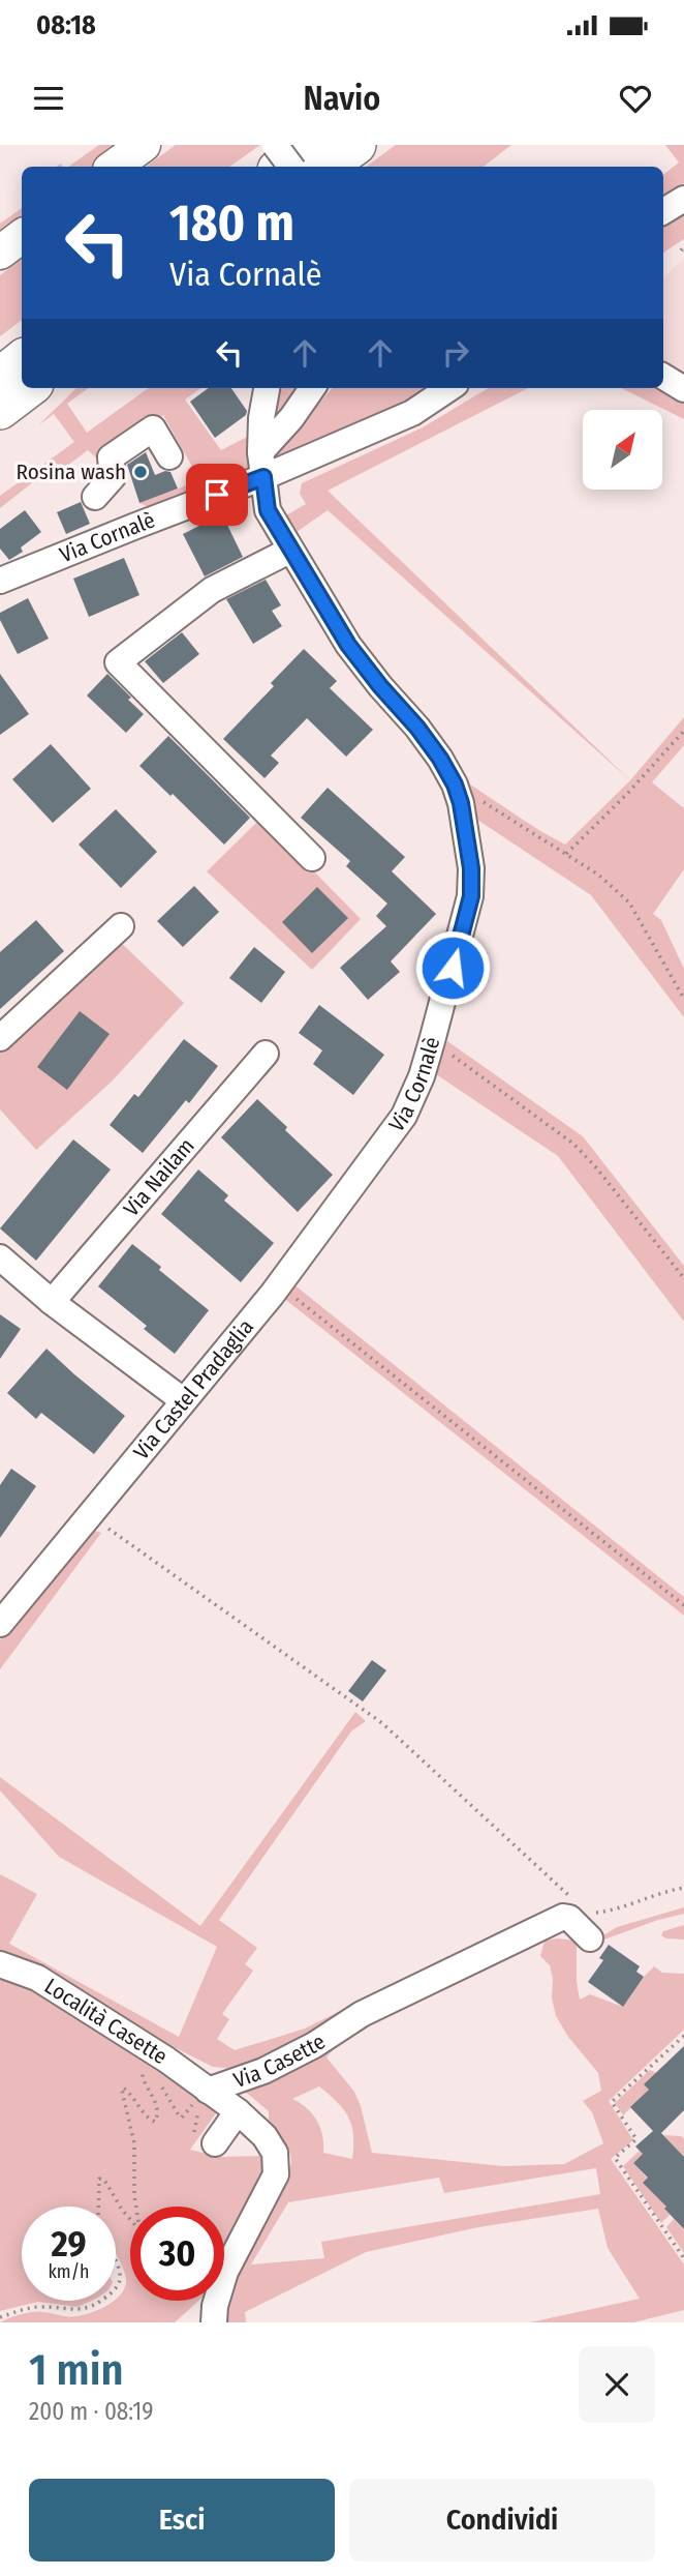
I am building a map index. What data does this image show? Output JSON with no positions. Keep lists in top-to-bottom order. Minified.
{"streets":{"street":["Via Cornalè","Via Nailam","Via Castel Pradaglia","Località Casette","Via Casette"]},"crossings":[["Via Cornalè","Via Castel Pradaglia"],["Località Casette","Via Casette"]],"places":["Rosina wash"],"north":"top right","page":{"status":"08:18","header":"Navio","turn":["180 m","Via Cornalè"],"speed":"29 km/h","limit":"30","heading":["1 min","200 m · 08:19"],"buttons":["Esci","Condividi"]}}
